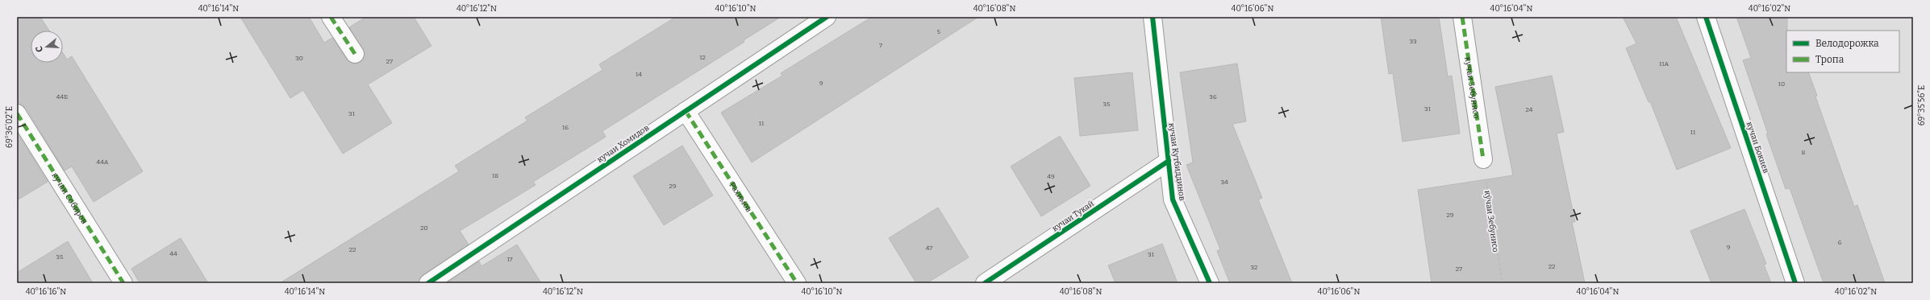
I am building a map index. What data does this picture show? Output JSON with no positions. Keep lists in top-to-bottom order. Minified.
{"streets":{"street":["кучаи Зебунисо","кучаи Хомидов","кучаи Бокиев","кучаи Кутбиддинов","Рахимов","кучаи Собиров","кучаи Тукай"],"path":["кӯчаи Зебунисо"]},"crossings":[["кучаи Зебунисо","кӯчаи Зебунисо"],["кучаи Хомидов","Рахимов"],["кучаи Кутбиддинов","кучаи Тукай"]],"house_numbers":["5","33","7","12","30","27","11А","14","9","10","44Б","36","35","31","24","31","11","16","11","8","44А","18","49","34","29","29","20","6","9","47","22","44","31","35","17","22","32","27"],"legend":["Велодорожка","Тропа"],"north":"left","coordinates":["40°16'14\"N","40°16'12\"N","40°16'10\"N","40°16'08\"N","40°16'06\"N","40°16'04\"N","40°16'02\"N","69°35'56\"E","69°36'02\"E","40°16'16\"N"]}
